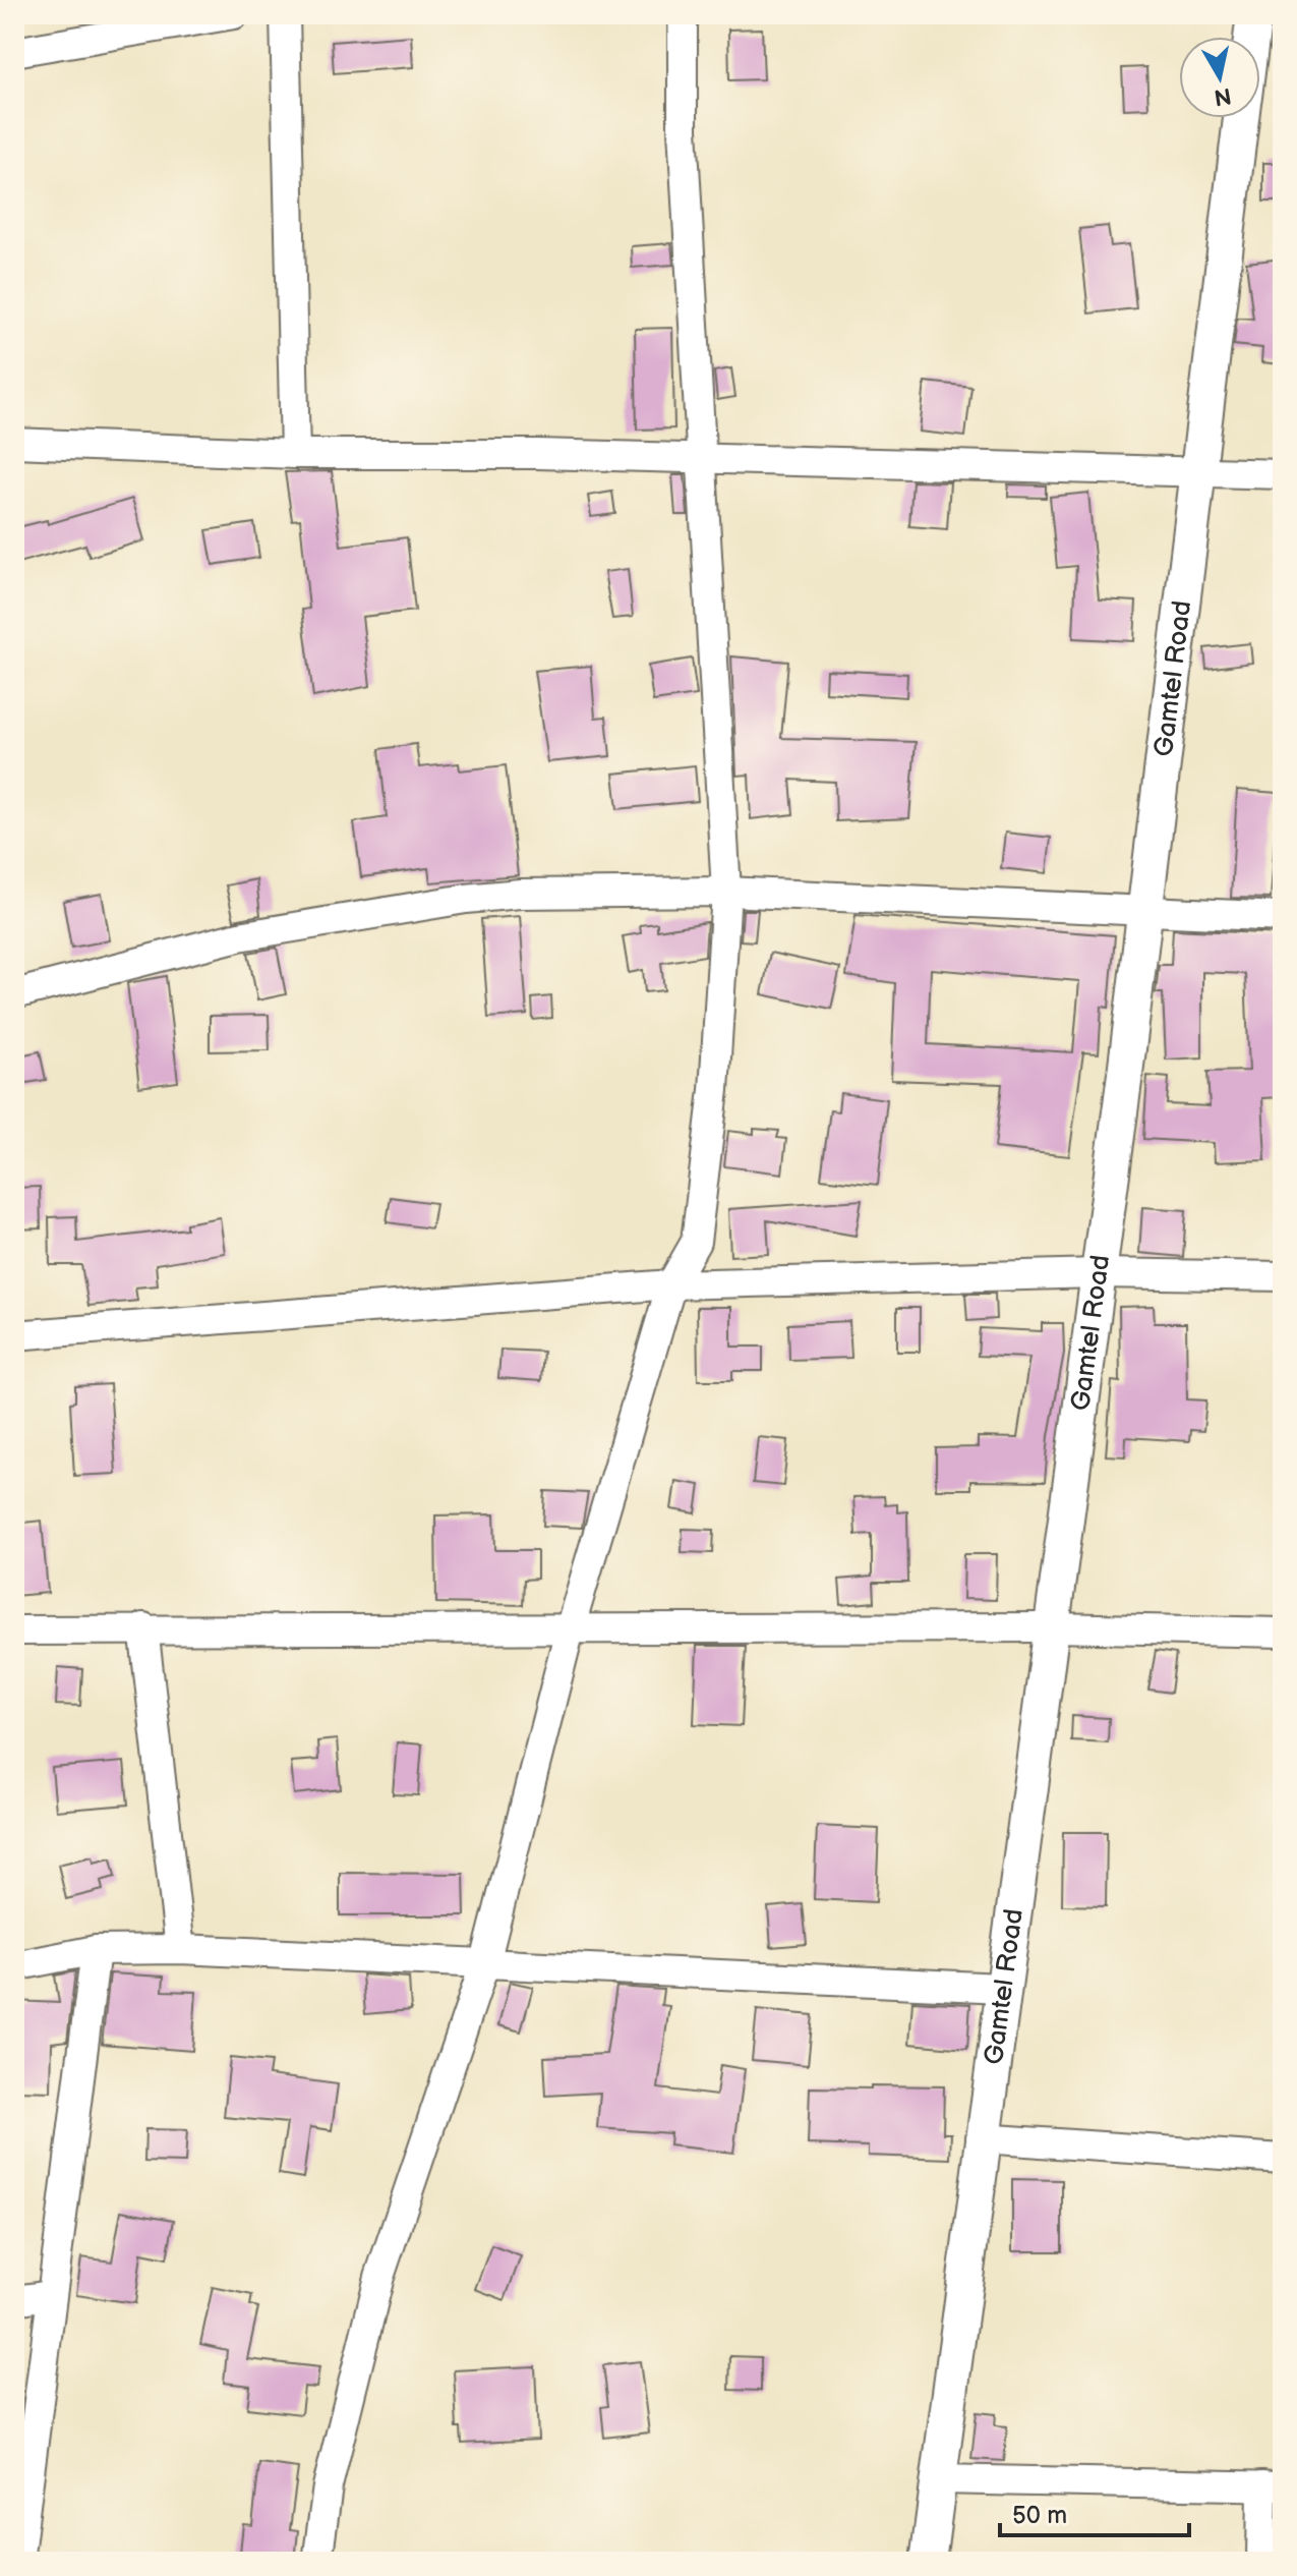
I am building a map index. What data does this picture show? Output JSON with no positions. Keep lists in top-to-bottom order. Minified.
{"streets":{"street":["Gamtel Road"]},"scale_bar":"50 m","north":"bottom"}
